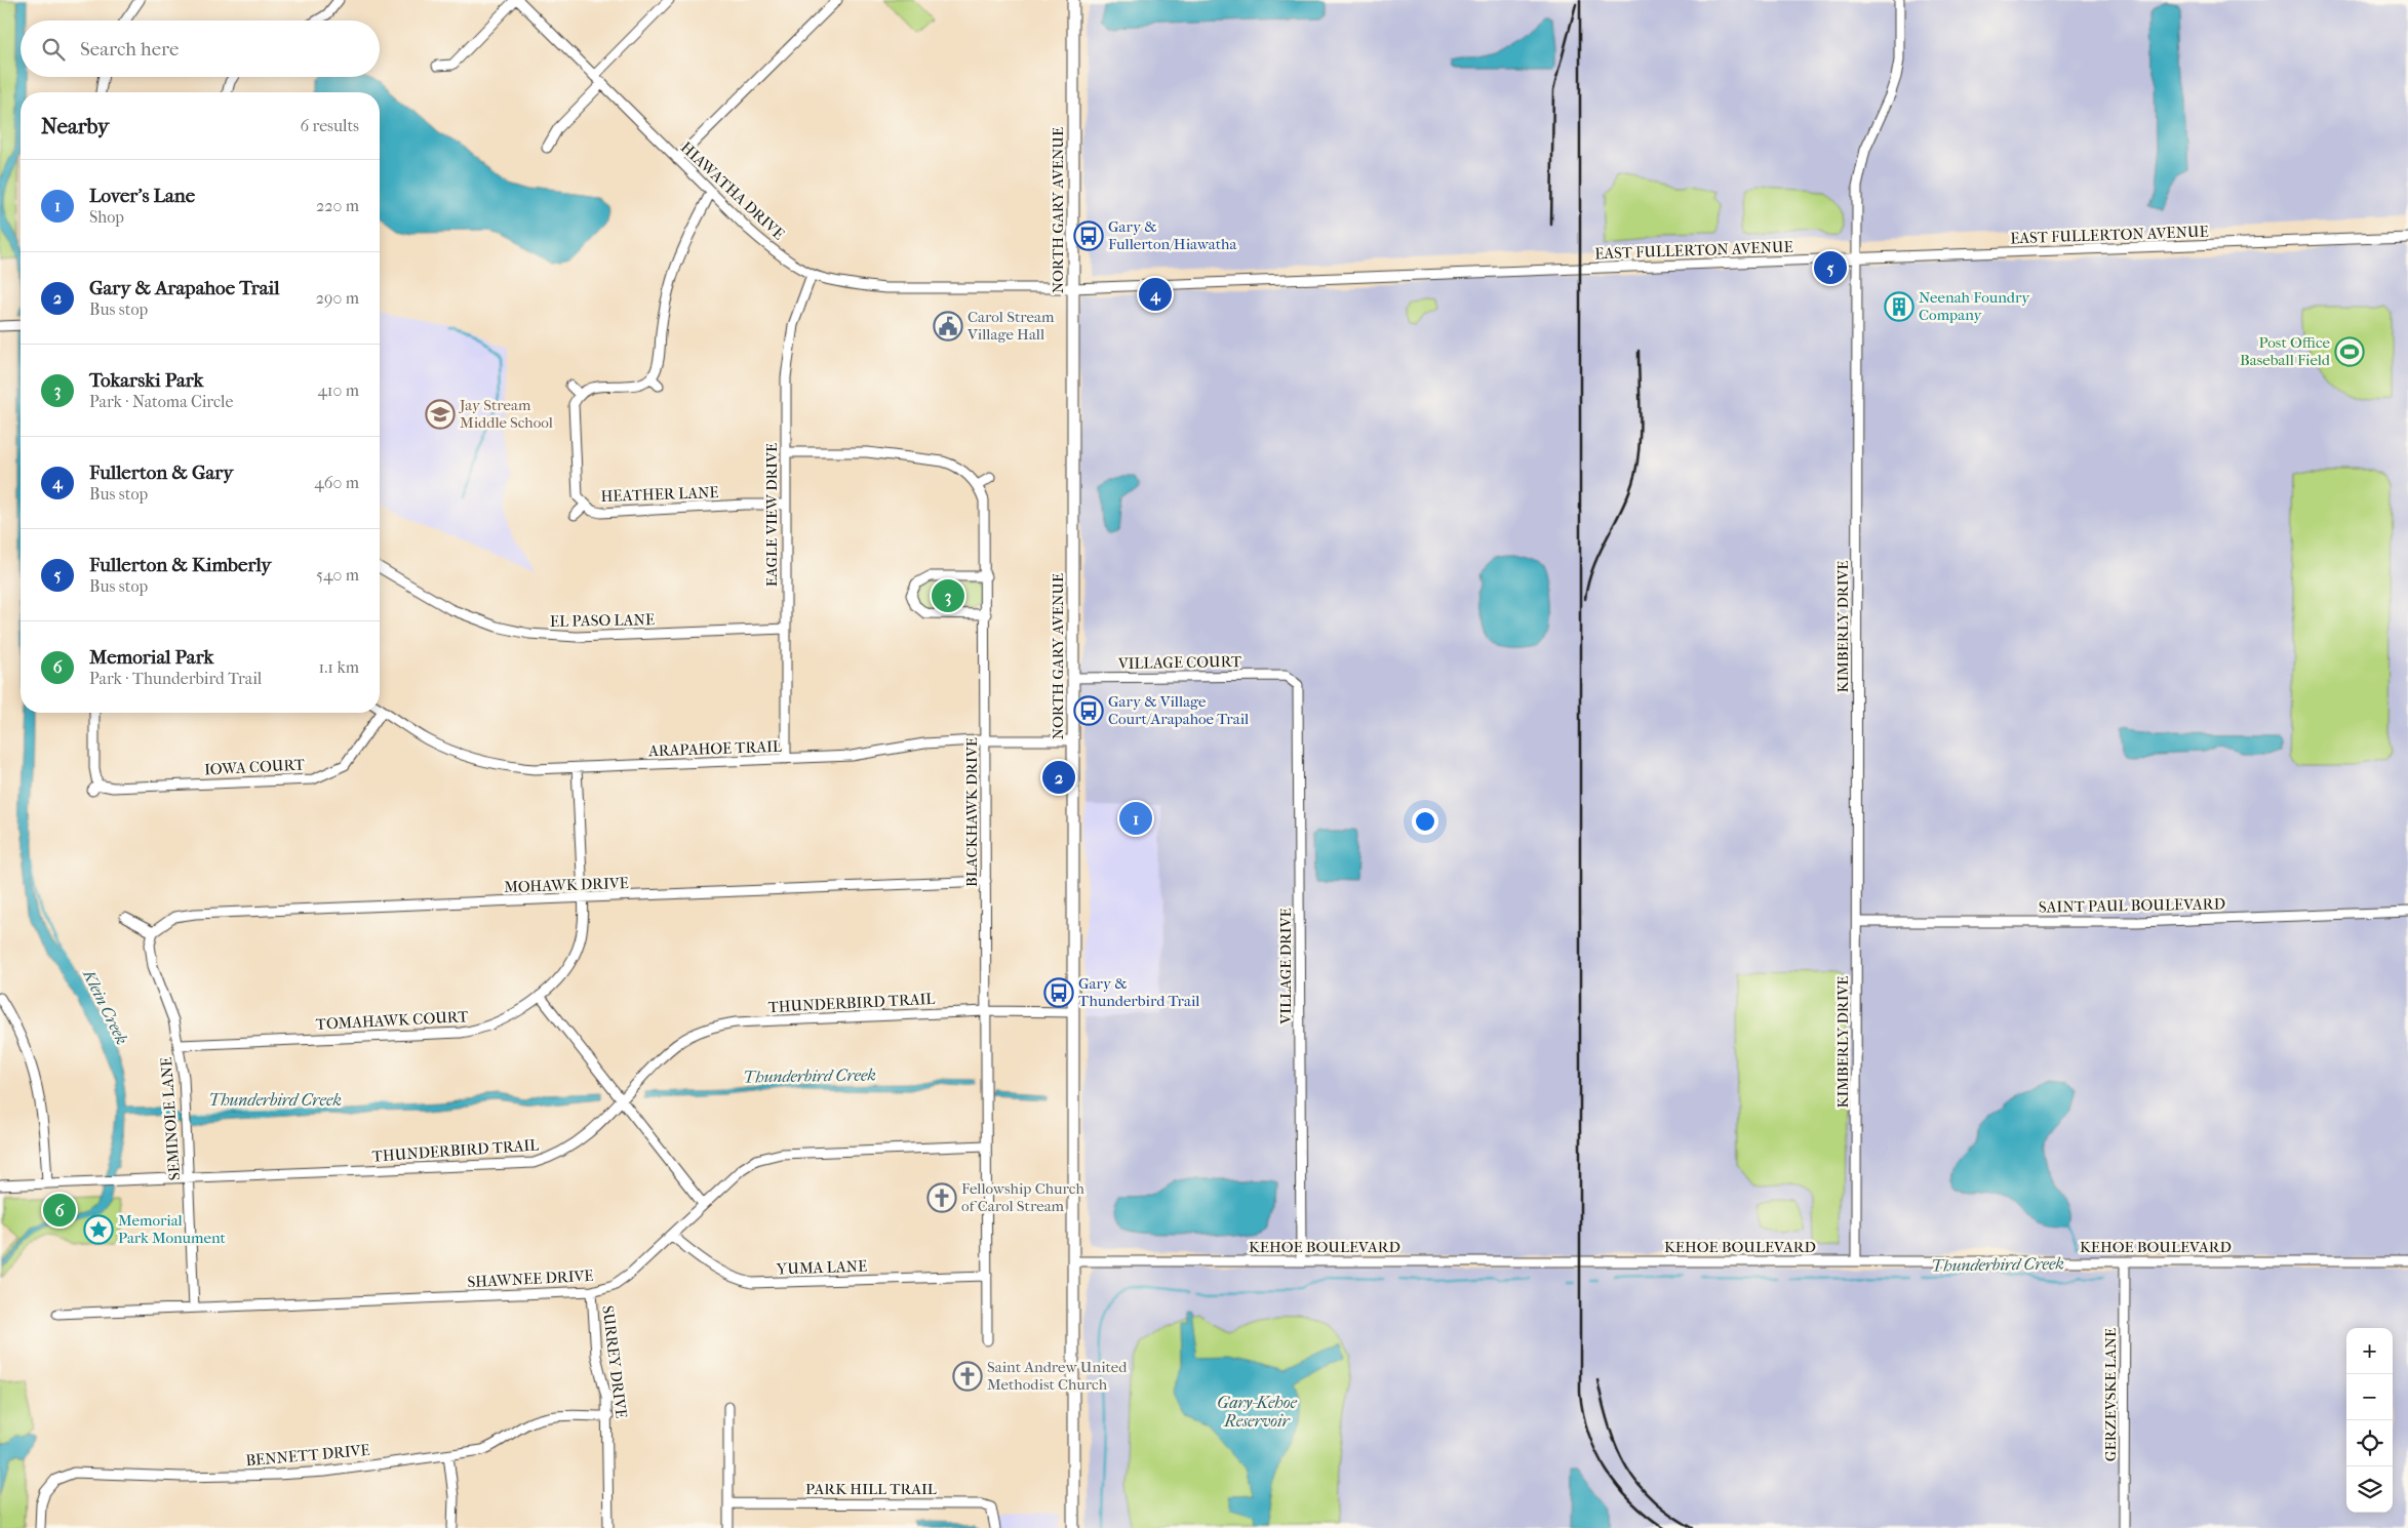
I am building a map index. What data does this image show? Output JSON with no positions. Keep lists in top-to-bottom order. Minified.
{"streets":{"street":["HIAWATHA DRIVE","NORTH GARY AVENUE","EAST FULLERTON AVENUE","HEATHER LANE","EAGLE VIEW DRIVE","EL PASO LANE","KIMBERLY DRIVE","VILLAGE COURT","ARAPAHOE TRAIL","IOWA COURT","BLACKHAWK DRIVE","MOHAWK DRIVE","SAINT PAUL BOULEVARD","VILLAGE DRIVE","THUNDERBIRD TRAIL","TOMAHAWK COURT","SEMINOLE LANE","KEHOE BOULEVARD","YUMA LANE","SHAWNEE DRIVE","SURREY DRIVE","GERZEVSKE LANE","BENNETT DRIVE","PARK HILL TRAIL"]},"crossings":[["HIAWATHA DRIVE","NORTH GARY AVENUE"],["HIAWATHA DRIVE","EAST FULLERTON AVENUE"],["HIAWATHA DRIVE","EAGLE VIEW DRIVE"],["NORTH GARY AVENUE","EAST FULLERTON AVENUE"],["NORTH GARY AVENUE","VILLAGE COURT"],["NORTH GARY AVENUE","ARAPAHOE TRAIL"],["NORTH GARY AVENUE","THUNDERBIRD TRAIL"],["NORTH GARY AVENUE","KEHOE BOULEVARD"],["EAST FULLERTON AVENUE","KIMBERLY DRIVE"],["HEATHER LANE","EAGLE VIEW DRIVE"],["EAGLE VIEW DRIVE","EL PASO LANE"],["EAGLE VIEW DRIVE","ARAPAHOE TRAIL"],["KIMBERLY DRIVE","SAINT PAUL BOULEVARD"],["KIMBERLY DRIVE","KEHOE BOULEVARD"],["VILLAGE COURT","VILLAGE DRIVE"],["ARAPAHOE TRAIL","IOWA COURT"],["ARAPAHOE TRAIL","BLACKHAWK DRIVE"],["ARAPAHOE TRAIL","TOMAHAWK COURT"],["BLACKHAWK DRIVE","MOHAWK DRIVE"],["BLACKHAWK DRIVE","THUNDERBIRD TRAIL"],["BLACKHAWK DRIVE","YUMA LANE"],["BLACKHAWK DRIVE","SHAWNEE DRIVE"],["MOHAWK DRIVE","TOMAHAWK COURT"],["MOHAWK DRIVE","SEMINOLE LANE"],["VILLAGE DRIVE","KEHOE BOULEVARD"],["THUNDERBIRD TRAIL","SEMINOLE LANE"],["TOMAHAWK COURT","SEMINOLE LANE"],["SEMINOLE LANE","SHAWNEE DRIVE"],["KEHOE BOULEVARD","GERZEVSKE LANE"],["YUMA LANE","SHAWNEE DRIVE"],["SHAWNEE DRIVE","SURREY DRIVE"],["SURREY DRIVE","BENNETT DRIVE"]],"water":["Klein Creek","Thunderbird Creek","Gary-Kehoe Reservoir"],"places":{"bus stop":["Gary & Fullerton/Hiawatha","Gary & Village Court/Arapahoe Trail","Gary & Thunderbird Trail"],"building":["Neenah Foundry Company"],"public building":["Carol Stream Village Hall"],"sports":["Post Office Baseball Field"],"school or university":["Jay Stream Middle School"],"church":["Fellowship Church of Carol Stream","Saint Andrew United Methodist Church"],"place":["Memorial Park Monument"]},"page":{"search":"Search here","heading":["Nearby","6 results"],"list":[{"mark":"1","name":"Lover's Lane","note":"Shop","value":"220 m"},{"mark":"2","name":"Gary & Arapahoe Trail","note":"Bus stop","value":"290 m"},{"mark":"3","name":"Tokarski Park","note":"Park · Natoma Circle","value":"410 m"},{"mark":"4","name":"Fullerton & Gary","note":"Bus stop","value":"460 m"},{"mark":"5","name":"Fullerton & Kimberly","note":"Bus stop","value":"540 m"},{"mark":"6","name":"Memorial Park","note":"Park · Thunderbird Trail","value":"1.1 km"}],"pins":["5","4","3","2","1","6"],"map_buttons":["+","−"]}}
